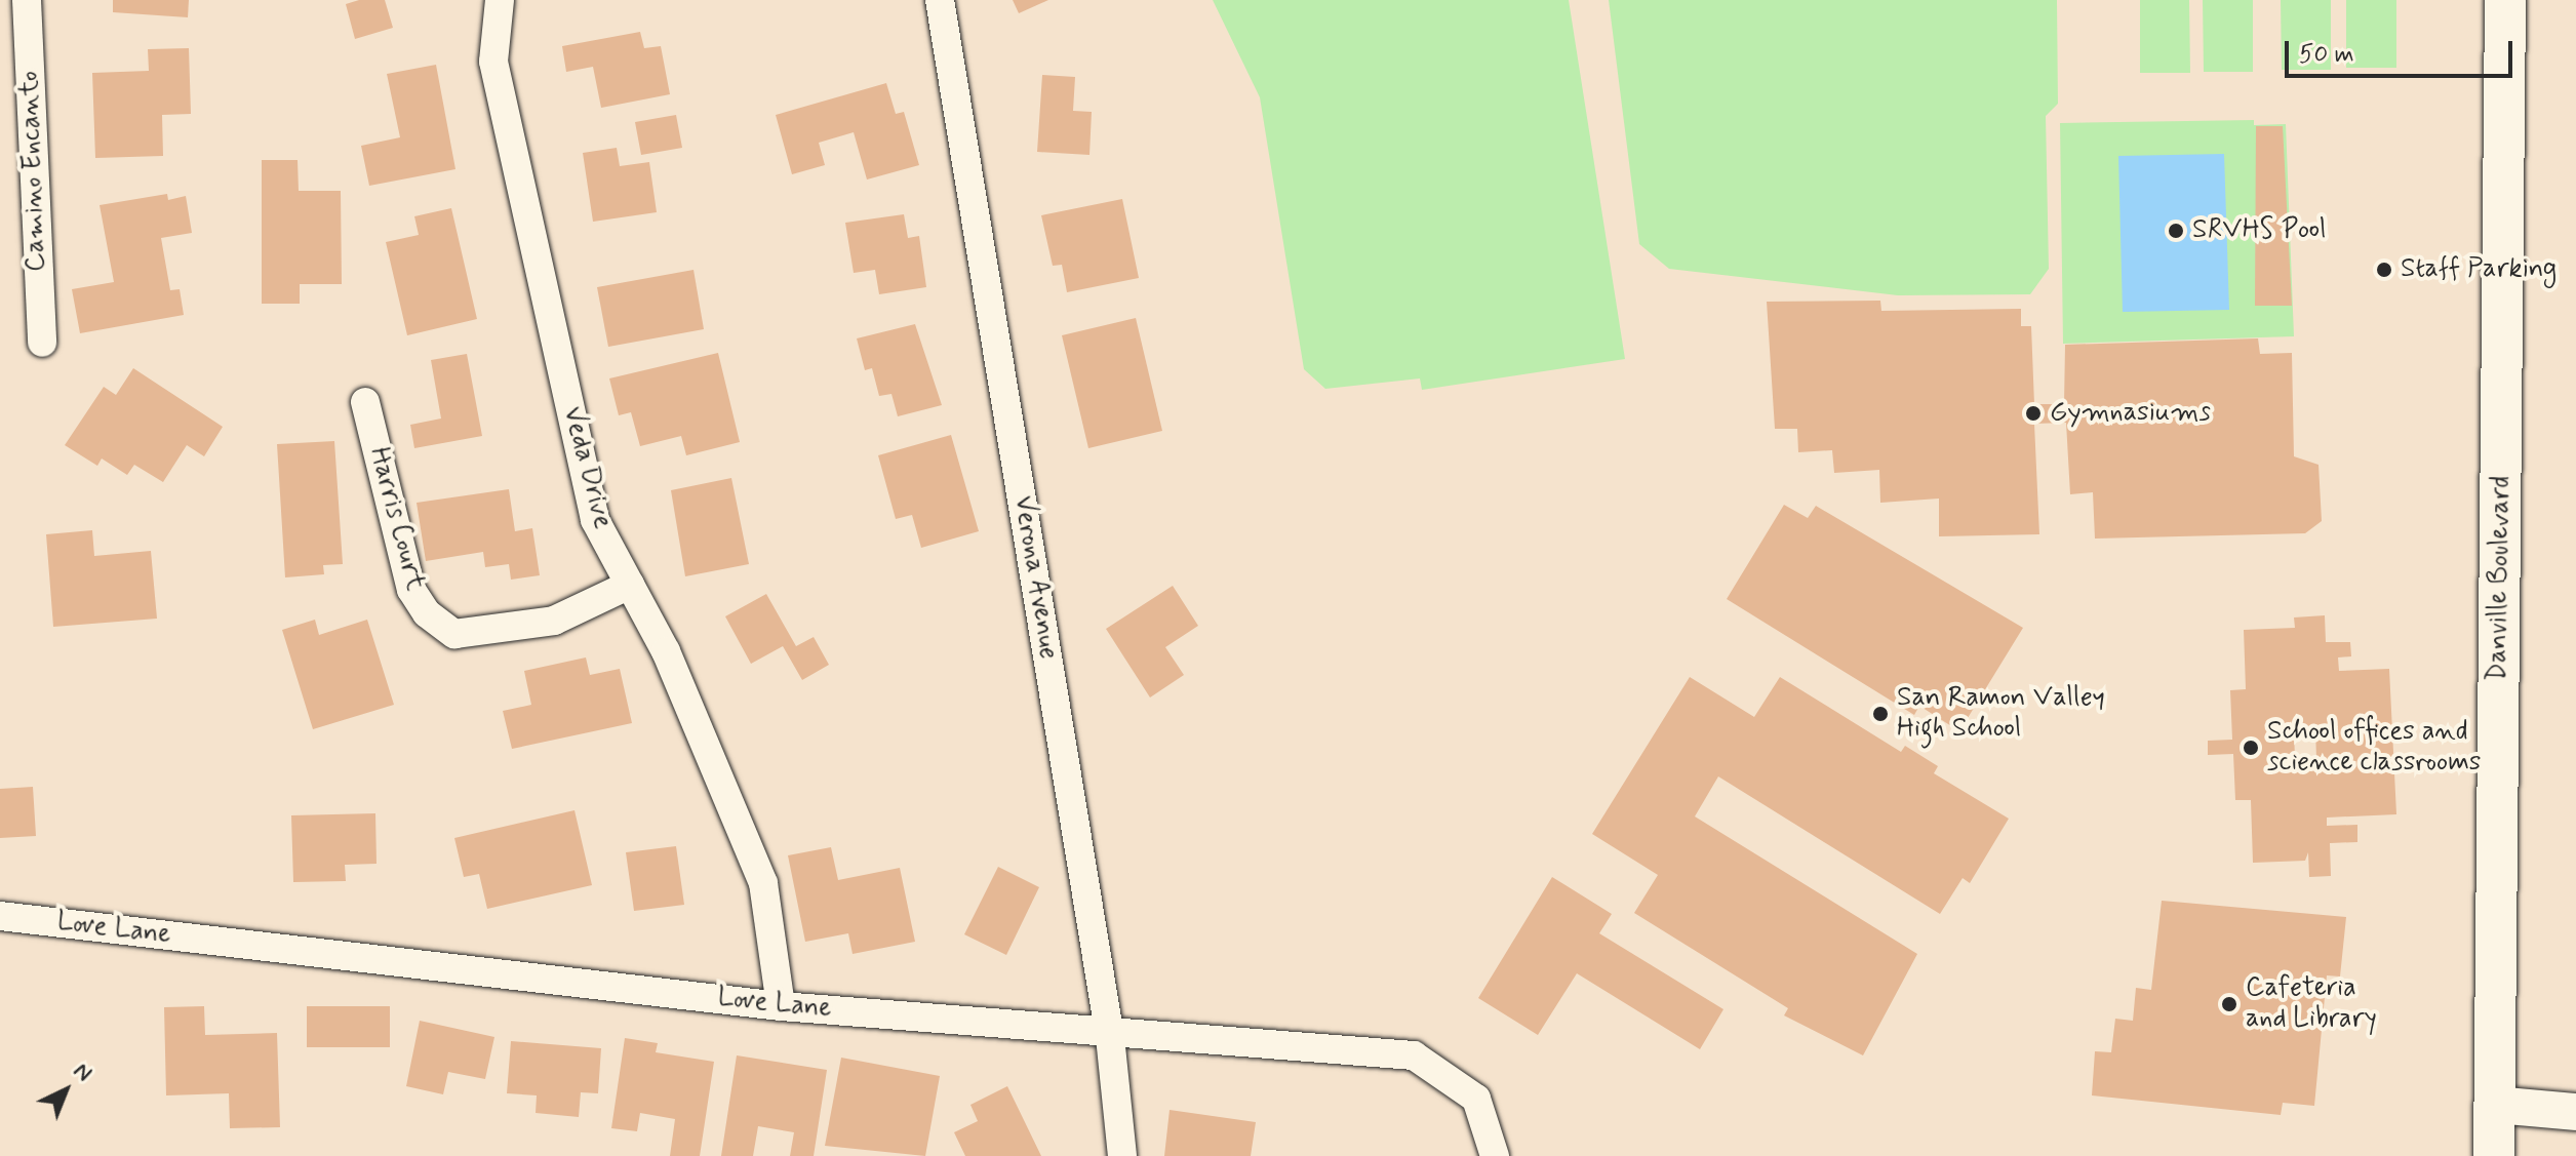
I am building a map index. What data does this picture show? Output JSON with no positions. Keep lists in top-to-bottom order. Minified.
{"streets":{"main road":["Danville Boulevard"],"street":["Camino Encanto","Veda Drive","Harris Court","Verona Avenue","Love Lane"]},"crossings":[["Veda Drive","Harris Court"],["Veda Drive","Love Lane"],["Verona Avenue","Love Lane"]],"places":["SRVHS Pool","Staff Parking","Gymnasiums","San Ramon Valley High School","School offices and science classrooms","Cafeteria and Library"],"scale_bar":"50 m","north":"top right"}
